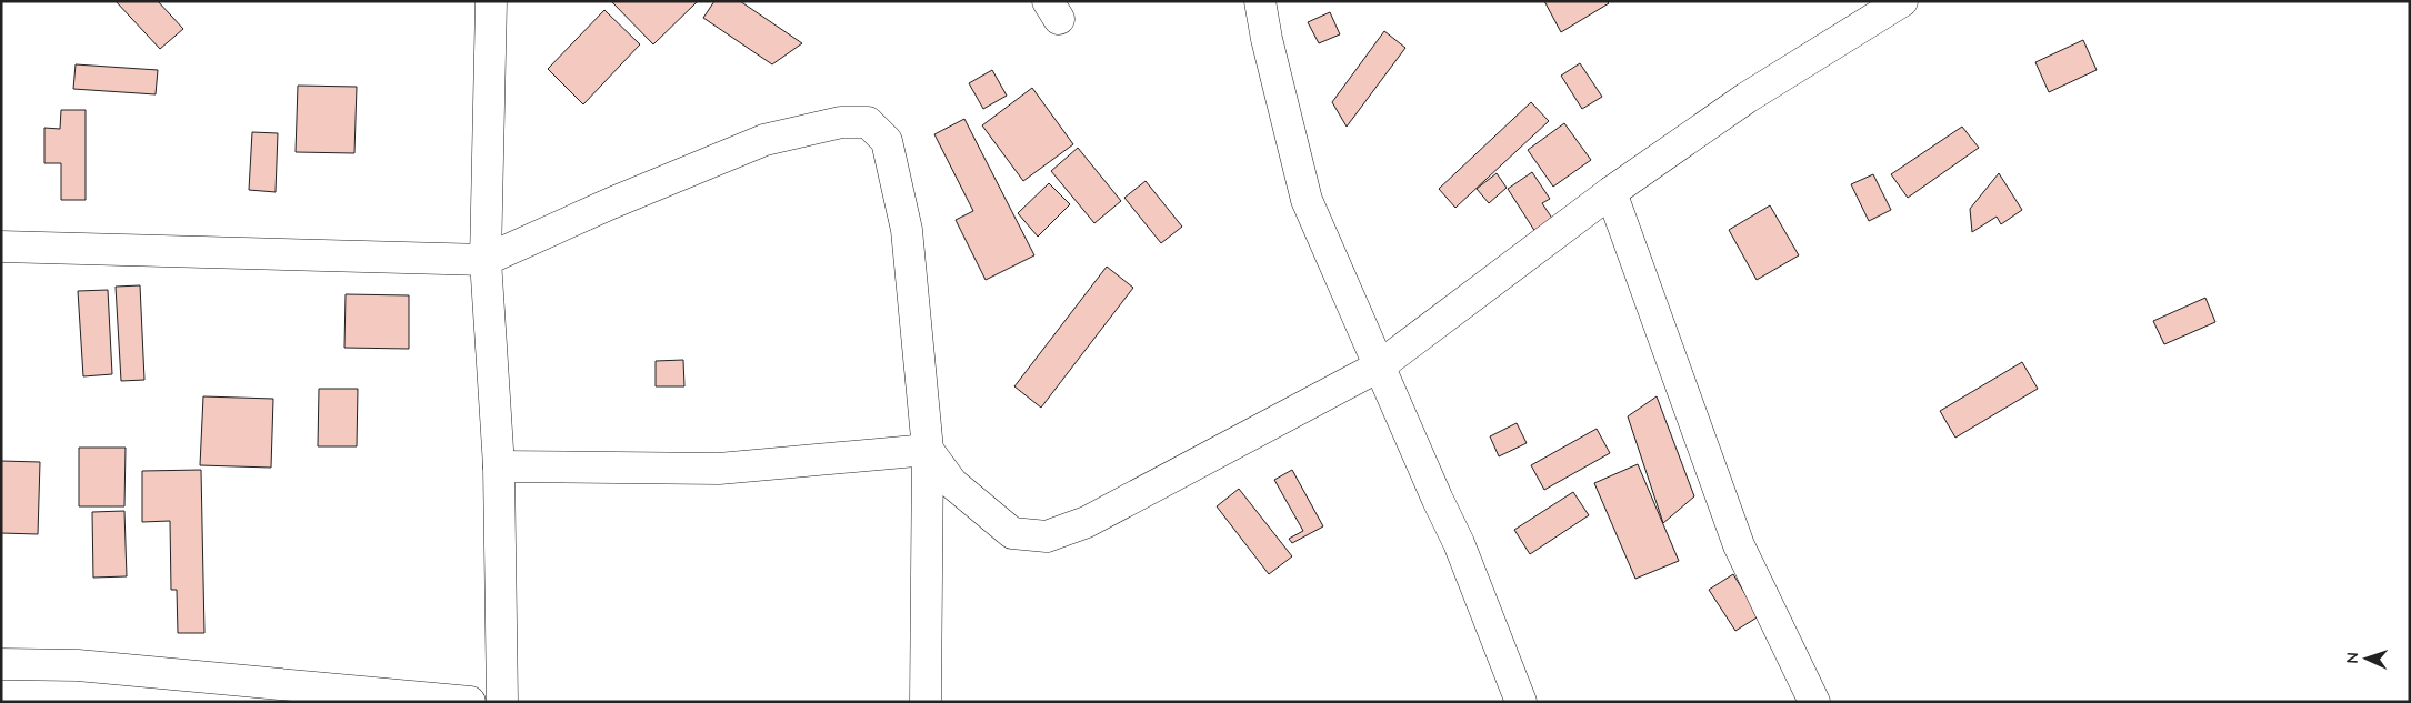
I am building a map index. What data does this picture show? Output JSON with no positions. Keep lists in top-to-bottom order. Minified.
{"north":"left"}
